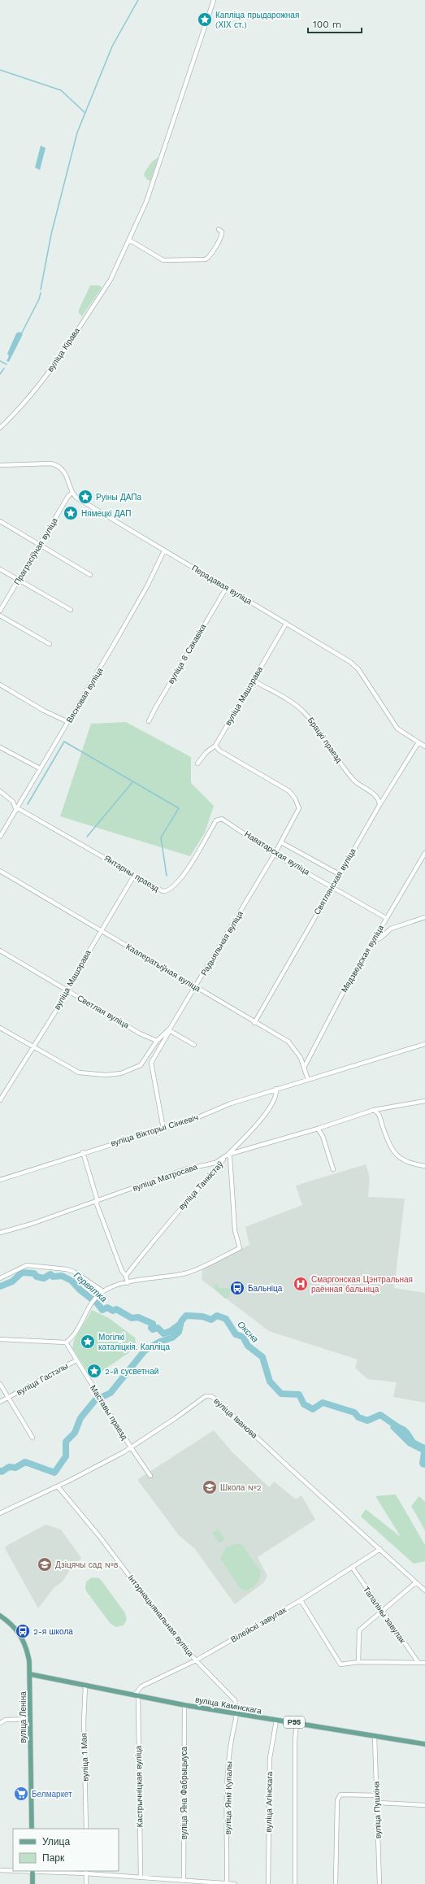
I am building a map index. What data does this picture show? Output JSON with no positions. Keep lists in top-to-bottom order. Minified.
{"streets":{"main road":["вуліца Камінскага","вуліца Леніна","Р95"],"street":["вуліца Кірава","Прагрэсіўная вуліца","Перадавая вуліца","вуліца 8 Сакавіка","Вясновая вуліца","вуліца Машэрава","Брацкі праезд","Наватарская вуліца","Янтарны праезд","Святлянская вуліца","Радыяльная вуліца","Мядзведская вуліца","Кааператыўная вуліца","Светлая вуліца","вуліца Вікторыі Сінкевіч","вуліца Матросава","вуліца Танкістаў","вуліца Гастэлы","Маставы праезд","вуліца Іванова","Тапаліны завулак","Інтэрнацыянальная вуліца","Вілейскі завулак","вуліца 1 Мая","Кастрычніцкая вуліца","вуліца Яна Фабрыцыуса","вуліца Янкі Купалы","вуліца Агінскага","вуліца Пушкіна"]},"crossings":[["Прагрэсіўная вуліца","Перадавая вуліца"],["Перадавая вуліца","вуліца 8 Сакавіка"],["Перадавая вуліца","Вясновая вуліца"],["Перадавая вуліца","вуліца Машэрава"],["Перадавая вуліца","Святлянская вуліца"],["Вясновая вуліца","Янтарны праезд"],["вуліца Машэрава","Брацкі праезд"],["вуліца Машэрава","Янтарны праезд"],["вуліца Машэрава","Радыяльная вуліца"],["вуліца Машэрава","Кааператыўная вуліца"],["вуліца Машэрава","Светлая вуліца"],["Наватарская вуліца","Янтарны праезд"],["Наватарская вуліца","Святлянская вуліца"],["Наватарская вуліца","Радыяльная вуліца"],["Наватарская вуліца","Мядзведская вуліца"],["Святлянская вуліца","Кааператыўная вуліца"],["Радыяльная вуліца","Кааператыўная вуліца"],["Радыяльная вуліца","Светлая вуліца"],["Мядзведская вуліца","Кааператыўная вуліца"],["Кааператыўная вуліца","вуліца Вікторыі Сінкевіч"],["вуліца Вікторыі Сінкевіч","вуліца Танкістаў"],["вуліца Матросава","вуліца Танкістаў"],["вуліца Гастэлы","Маставы праезд"],["Маставы праезд","вуліца Іванова"],["вуліца Іванова","Інтэрнацыянальная вуліца"],["вуліца Іванова","Вілейскі завулак"],["Тапаліны завулак","Вілейскі завулак"],["Інтэрнацыянальная вуліца","Вілейскі завулак"],["Інтэрнацыянальная вуліца","вуліца Камінскага"],["Інтэрнацыянальная вуліца","вуліца Янкі Купалы"],["Вілейскі завулак","вуліца Камінскага"],["Вілейскі завулак","Кастрычніцкая вуліца"],["вуліца Камінскага","вуліца Леніна"],["вуліца Камінскага","вуліца 1 Мая"],["вуліца Камінскага","Кастрычніцкая вуліца"],["вуліца Камінскага","вуліца Яна Фабрыцыуса"],["вуліца Камінскага","вуліца Янкі Купалы"],["вуліца Камінскага","вуліца Агінскага"],["вуліца Камінскага","вуліца Пушкіна"]],"water":["Гервятка","Оксна"],"places":{"place":["Капліца прыдарожная (ХІХ ст.)","Руіны ДАПа","Нямецкі ДАП","Могілкі каталіцкія. Капліца","2-й сусветнай"],"hospital":["Смаргонская Цэнтральная раённая бальніца"],"bus stop":["Бальніца","2-я школа"],"school or university":["Школа №2","Дзіцячы сад №8"],"supermarket":["Белмаркет"]},"legend":["Улица","Парк"],"scale_bar":"100 m"}
